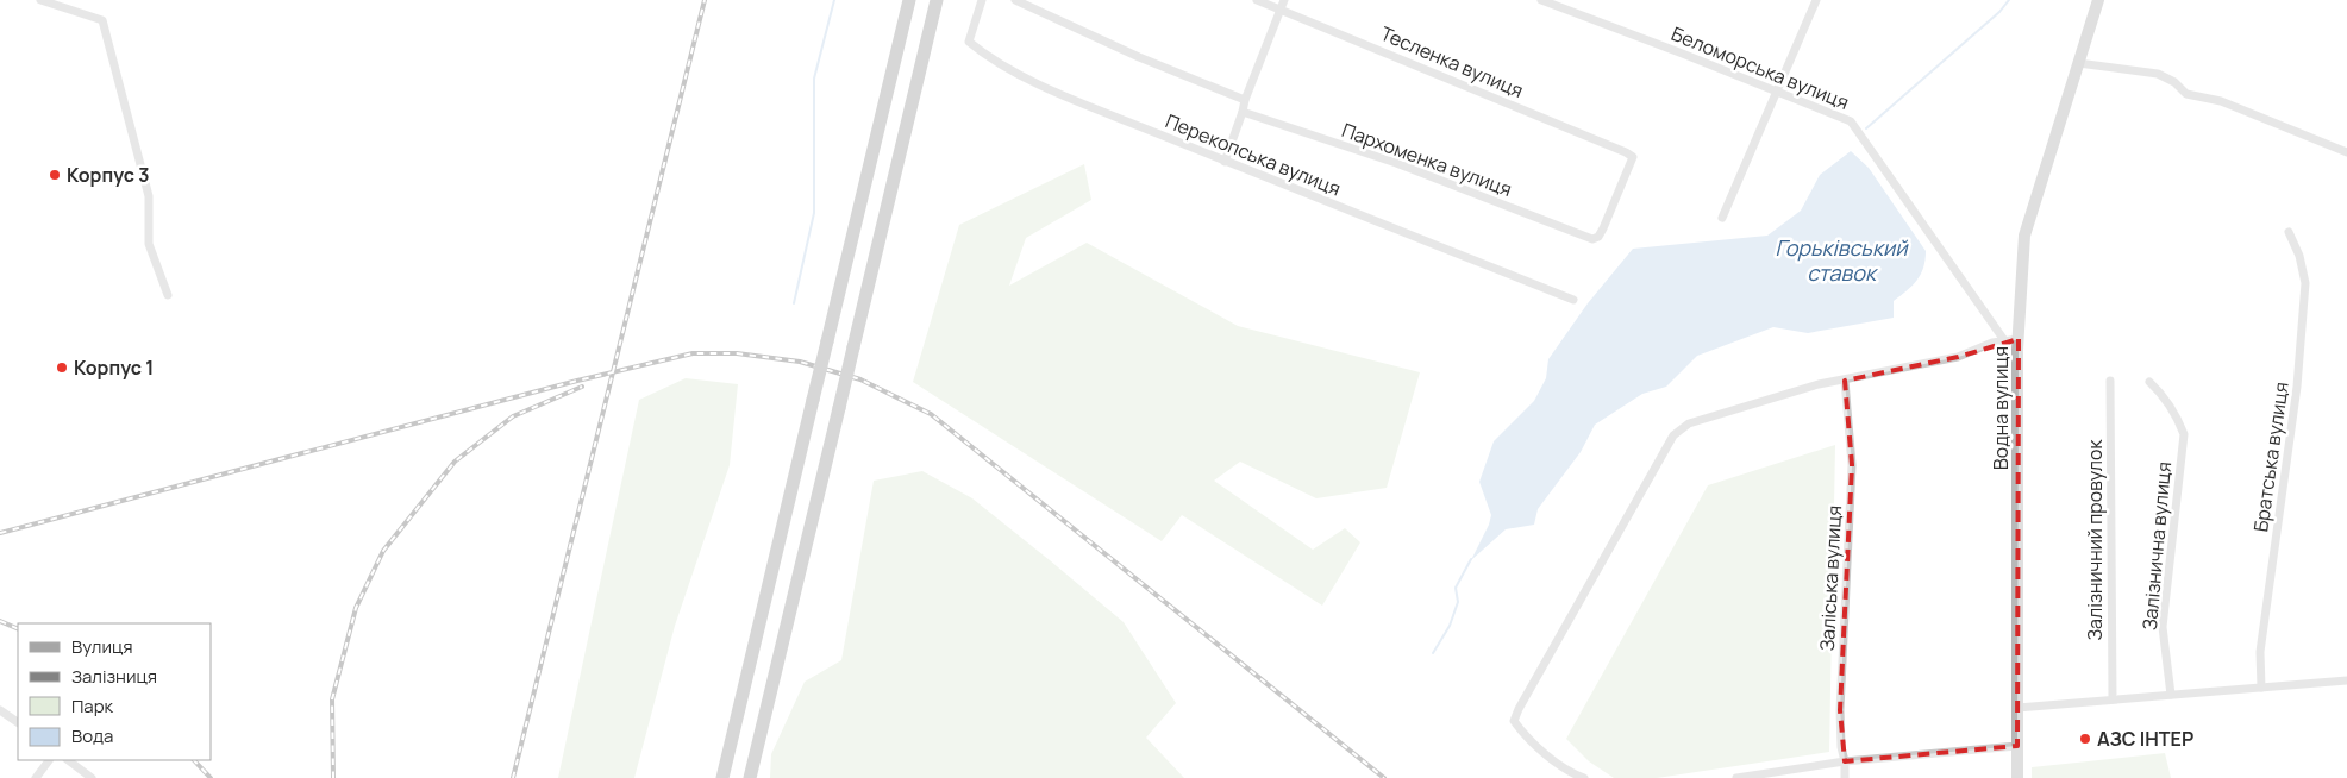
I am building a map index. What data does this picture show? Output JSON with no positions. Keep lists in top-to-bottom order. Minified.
{"streets":{"street":["Тесленка вулиця","Беломорська вулиця","Перекопська вулиця","Пархоменка вулиця","Водна вулиця","Братська вулиця","Залізничний провулок","Залізнична вулиця","Заліська вулиця"]},"crossings":[["Тесленка вулиця","Пархоменка вулиця"]],"water":["Горьківський ставок"],"places":["Корпус 3","Корпус 1","АЗС ІНТЕР"],"legend":["Вулиця","Залізниця","Парк","Вода"]}
